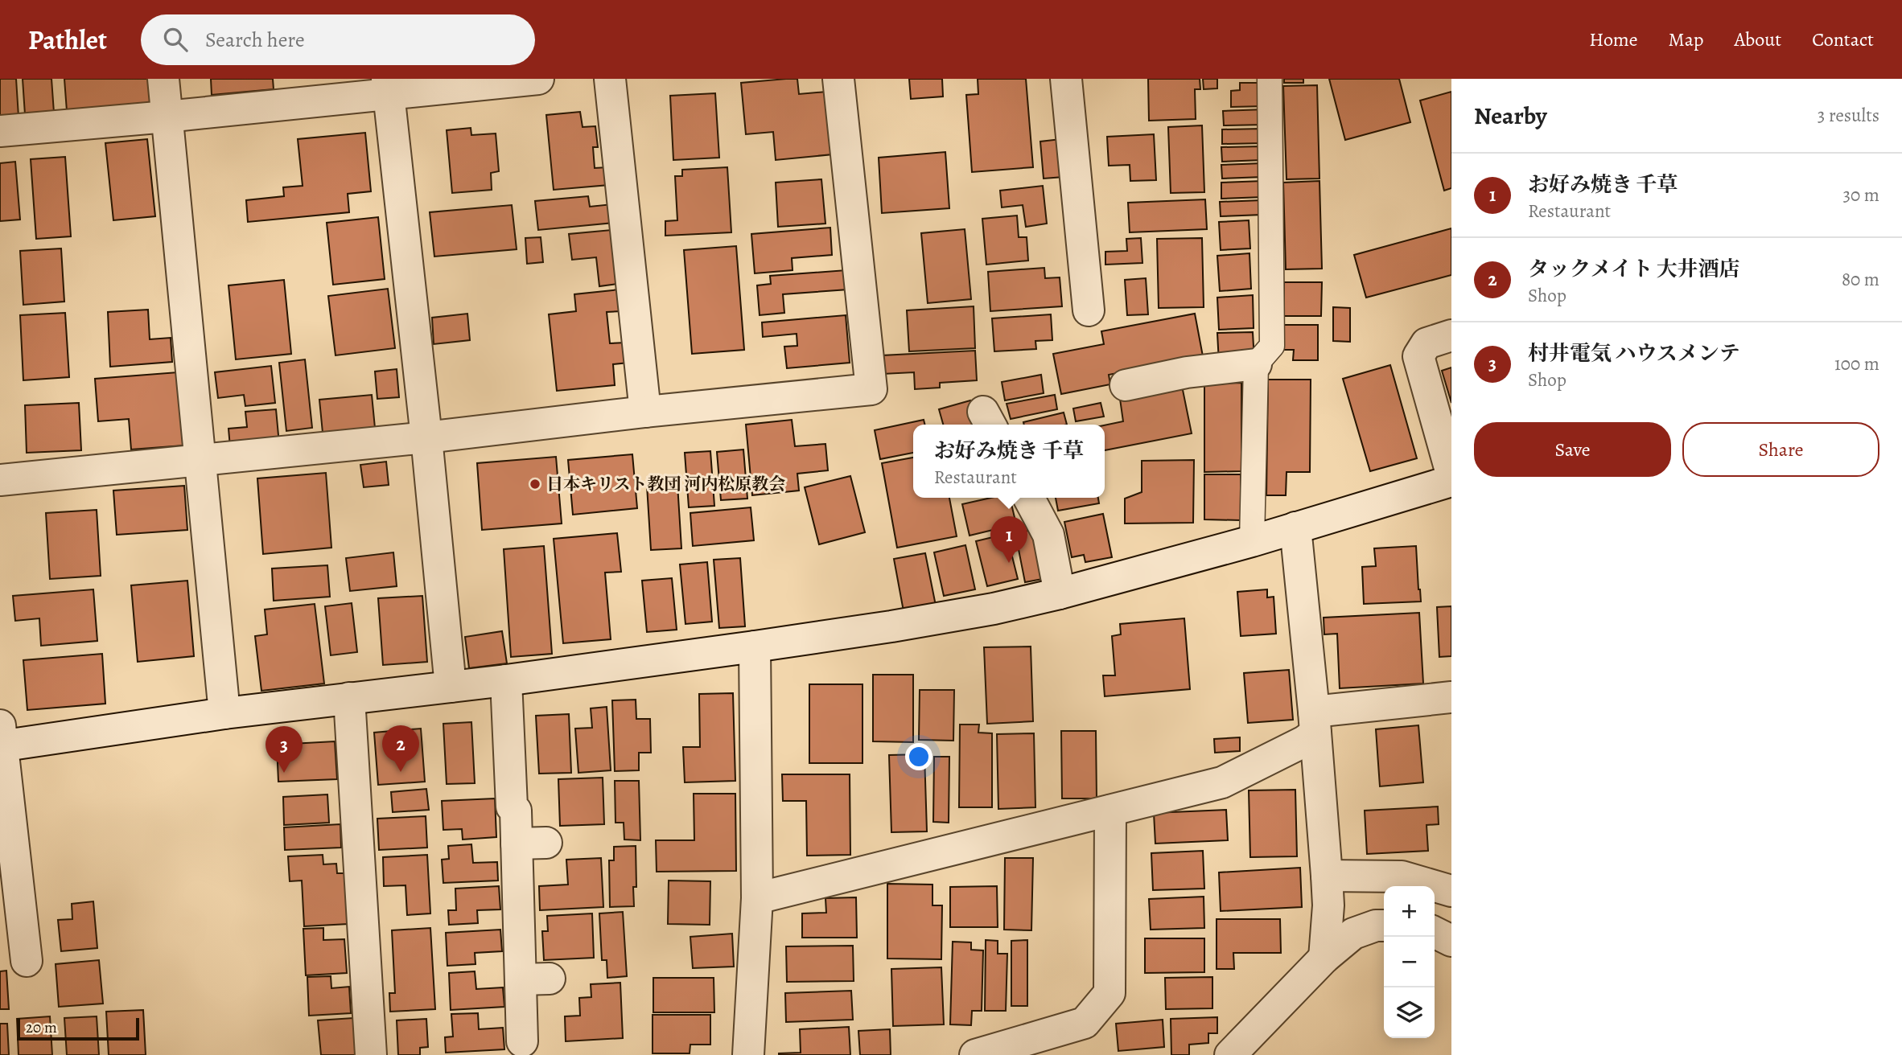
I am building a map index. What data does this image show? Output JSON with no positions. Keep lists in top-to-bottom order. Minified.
{"places":["日本キリスト教団 河内松原教会"],"scale_bar":"20 m","page":{"header":"Pathlet","search":"Search here","nav":["Home","Map","About","Contact"],"heading":["Nearby","3 results"],"list":[{"mark":"1","name":"お好み焼き 千草","note":"Restaurant","value":"30 m"},{"mark":"2","name":"タックメイト 大井酒店","note":"Shop","value":"80 m"},{"mark":"3","name":"村井電気 ハウスメンテ","note":"Shop","value":"100 m"}],"buttons":["Save","Share"],"popup":["お好み焼き 千草","Restaurant"],"pins":["1","2","3"],"map_buttons":["+","−"],"scale":"20 m"}}
